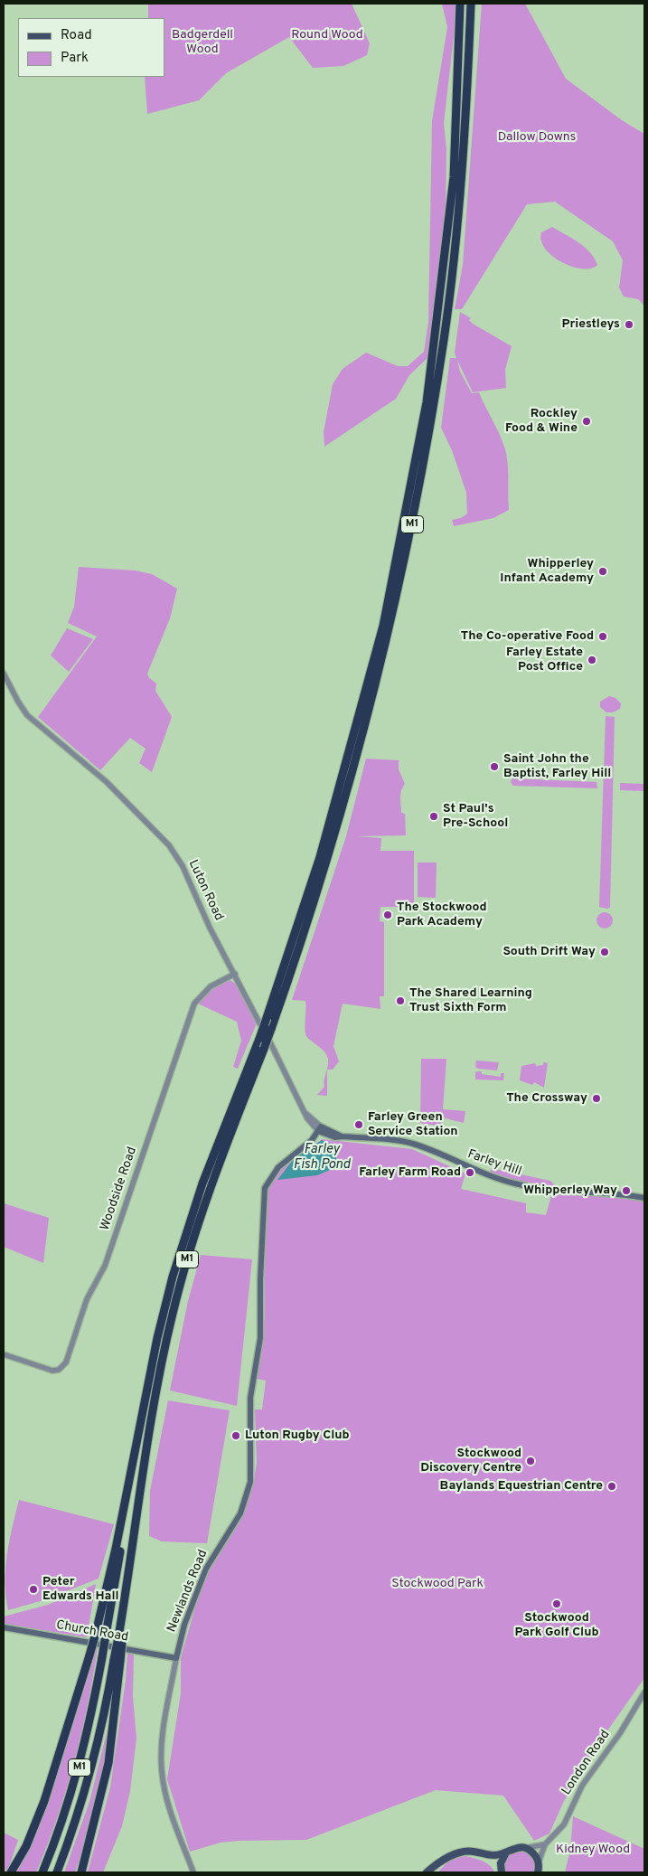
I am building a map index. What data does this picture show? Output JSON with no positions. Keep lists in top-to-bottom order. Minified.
{"streets":{"highway":["M1"],"main road":["Farley Hill","Newlands Road","Church Road"],"street":["Luton Road","Woodside Road","London Road"]},"crossings":[["Luton Road","Farley Hill"],["Luton Road","Woodside Road"],["Luton Road","Newlands Road"],["Farley Hill","Newlands Road"],["Newlands Road","Church Road"]],"water":["Farley Fish Pond"],"parks":["Badgerdell Wood","Round Wood","Dallow Downs","Stockwood Park","Kidney Wood"],"places":["Priestleys","Rockley Food & Wine","Whipperley Infant Academy","The Co-operative Food","Farley Estate Post Office","Saint John the Baptist, Farley Hill","St Paul's Pre-School","The Stockwood Park Academy","South Drift Way","The Shared Learning Trust Sixth Form","The Crossway","Farley Green Service Station","Farley Farm Road","Whipperley Way","Luton Rugby Club","Stockwood Discovery Centre","Baylands Equestrian Centre","Peter Edwards Hall","Stockwood Park Golf Club"],"legend":["Road","Park"]}
